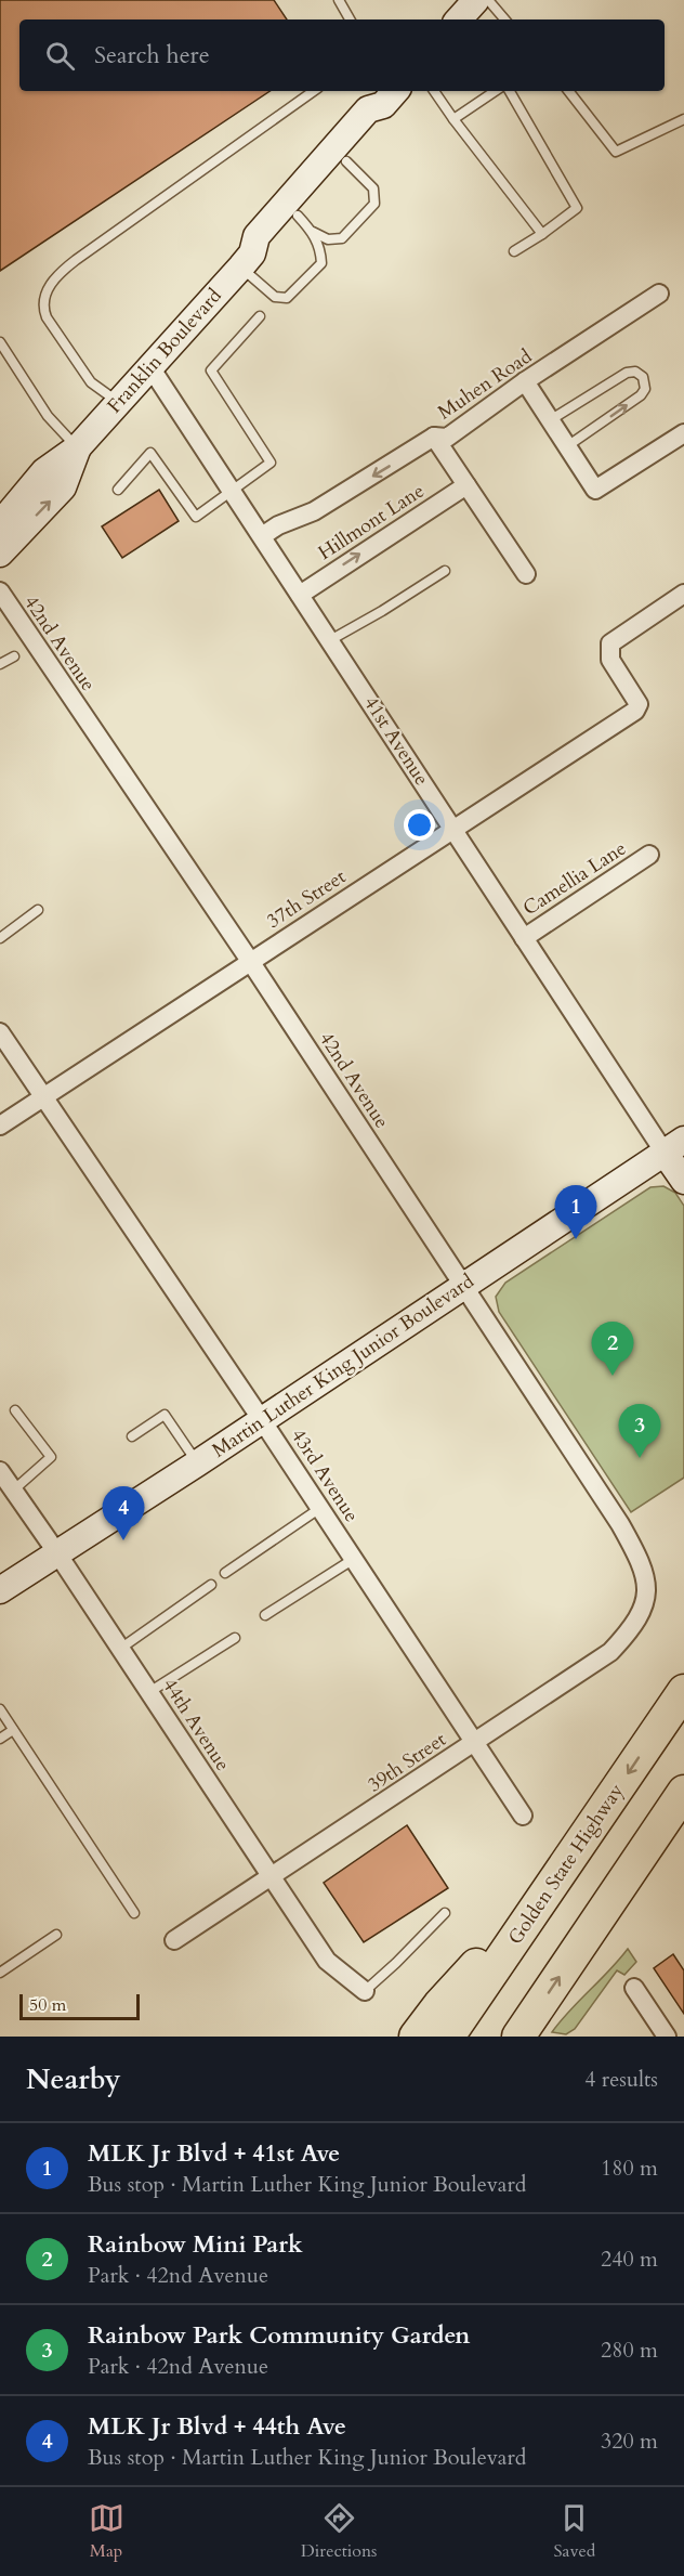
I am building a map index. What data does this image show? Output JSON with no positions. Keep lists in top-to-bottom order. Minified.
{"streets":{"highway":["Golden State Highway"],"main road":["Franklin Boulevard","41st Avenue","Martin Luther King Junior Boulevard"],"street":["Muhen Road","Hillmont Lane","42nd Avenue","Camellia Lane","37th Street","43rd Avenue","44th Avenue","39th Street"]},"crossings":[["Franklin Boulevard","41st Avenue"],["Muhen Road","41st Avenue"],["Hillmont Lane","41st Avenue"],["42nd Avenue","37th Street"],["42nd Avenue","Martin Luther King Junior Boulevard"],["42nd Avenue","39th Street"],["41st Avenue","Camellia Lane"],["41st Avenue","37th Street"],["41st Avenue","Martin Luther King Junior Boulevard"],["37th Street","43rd Avenue"],["Martin Luther King Junior Boulevard","43rd Avenue"],["Martin Luther King Junior Boulevard","44th Avenue"],["43rd Avenue","39th Street"],["44th Avenue","39th Street"]],"one_way":["Muhen Road","Hillmont Lane"],"scale_bar":"50 m","page":{"search":"Search here","pins":["1","2","3","4"],"scale":"50 m","heading":["Nearby","4 results"],"list":[{"mark":"1","name":"MLK Jr Blvd + 41st Ave","note":"Bus stop · Martin Luther King Junior Boulevard","value":"180 m"},{"mark":"2","name":"Rainbow Mini Park","note":"Park · 42nd Avenue","value":"240 m"},{"mark":"3","name":"Rainbow Park Community Garden","note":"Park · 42nd Avenue","value":"280 m"},{"mark":"4","name":"MLK Jr Blvd + 44th Ave","note":"Bus stop · Martin Luther King Junior Boulevard","value":"320 m"}],"nav":["Map","Directions","Saved"]}}
